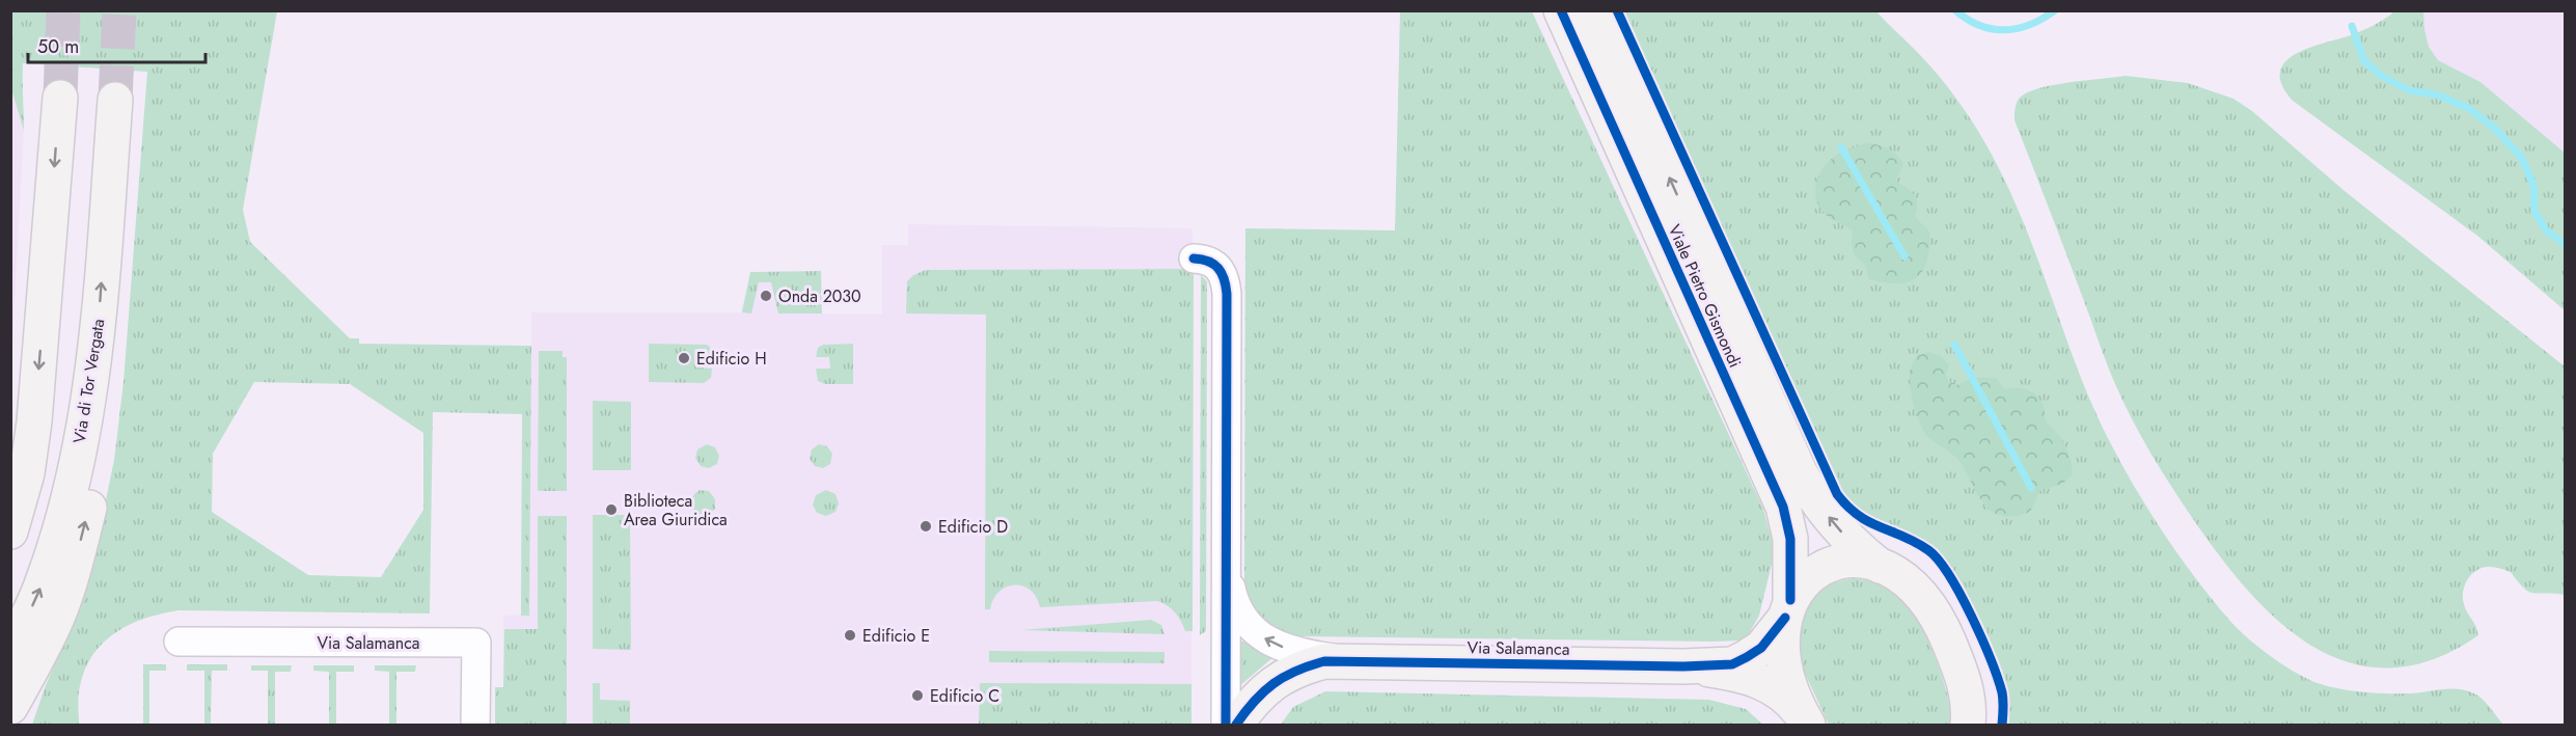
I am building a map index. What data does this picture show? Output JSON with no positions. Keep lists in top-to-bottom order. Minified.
{"streets":{"street":["Viale Pietro Gismondi","Via di Tor Vergata","Via Salamanca"]},"places":["Onda 2030","Edificio H","Biblioteca Area Giuridica","Edificio D","Edificio E","Edificio C"],"scale_bar":"50 m"}
